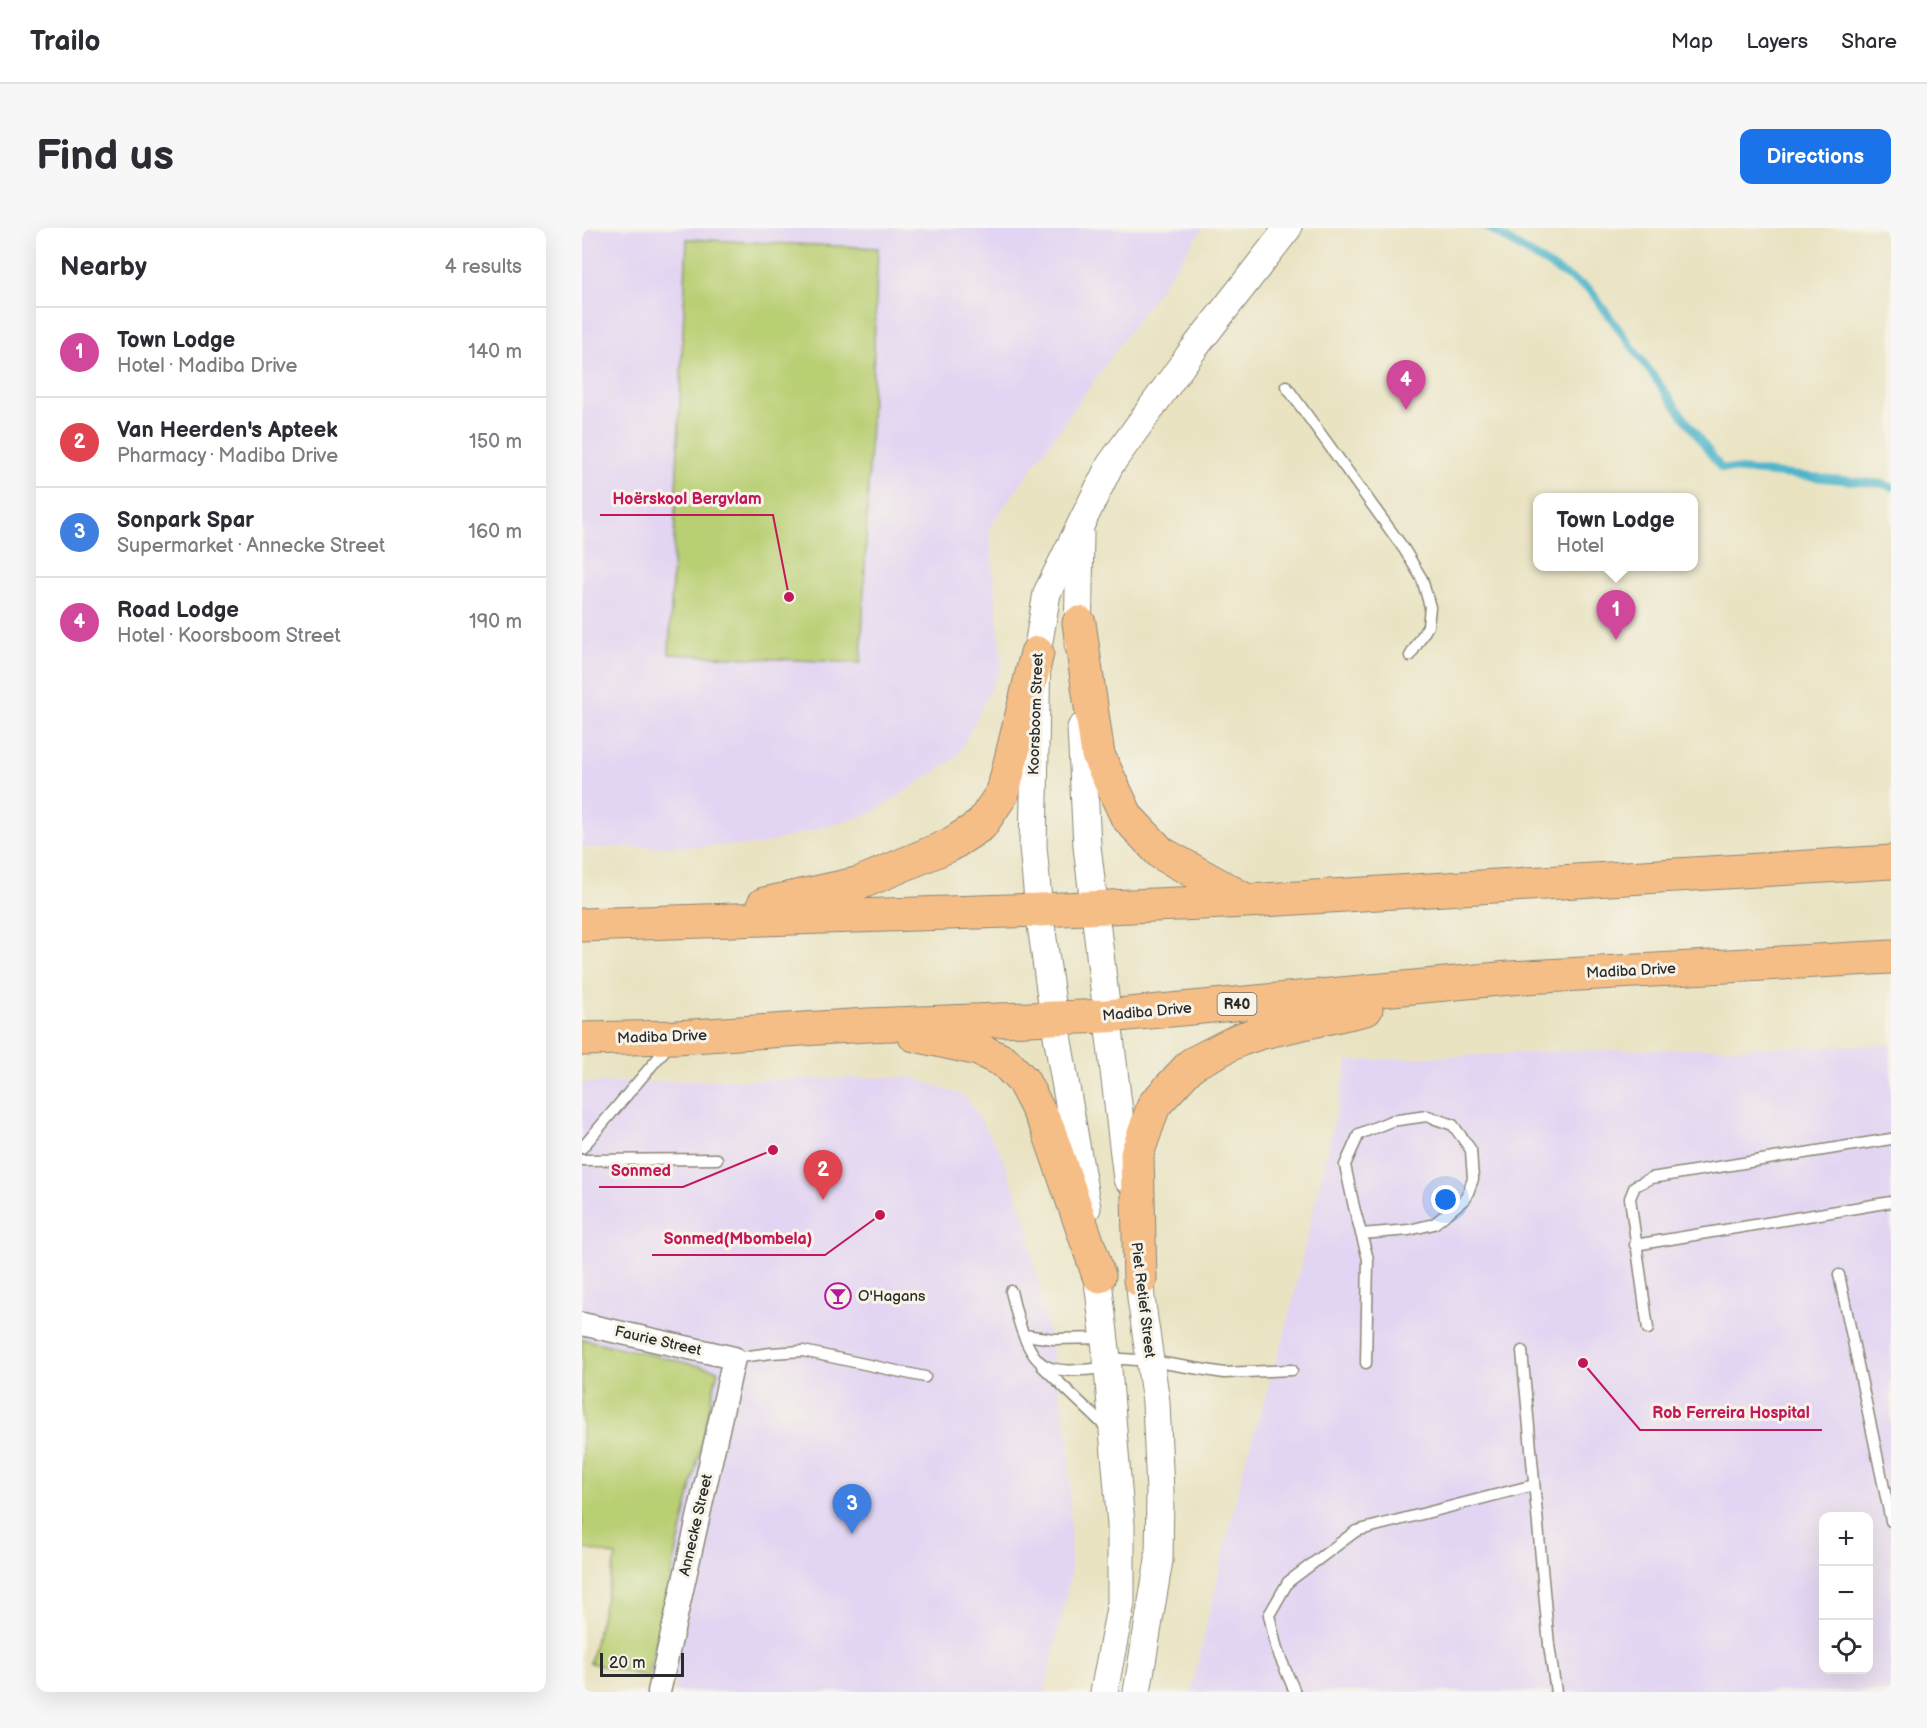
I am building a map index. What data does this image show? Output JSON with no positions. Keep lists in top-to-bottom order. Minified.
{"streets":{"main road":["Madiba Drive","R40"],"street":["Koorsboom Street","Piet Retief Street","Faurie Street","Annecke Street"]},"crossings":[["Koorsboom Street","Piet Retief Street"],["Madiba Drive","Piet Retief Street"],["Faurie Street","Annecke Street"]],"places":{"other":["Hoërskool Bergvlam","Sonmed","Sonmed(Mbombela)","Rob Ferreira Hospital"],"bar":["O'Hagans"]},"scale_bar":"20 m","page":{"header":"Trailo","nav":["Map","Layers","Share"],"buttons":"Directions","title":"Find us","heading":["Nearby","4 results"],"list":[{"mark":"1","name":"Town Lodge","note":"Hotel · Madiba Drive","value":"140 m"},{"mark":"2","name":"Van Heerden's Apteek","note":"Pharmacy · Madiba Drive","value":"150 m"},{"mark":"3","name":"Sonpark Spar","note":"Supermarket · Annecke Street","value":"160 m"},{"mark":"4","name":"Road Lodge","note":"Hotel · Koorsboom Street","value":"190 m"}],"pins":["4","1","2","3"],"popup":["Town Lodge","Hotel"],"map_buttons":["+","−"],"scale":"20 m"}}
